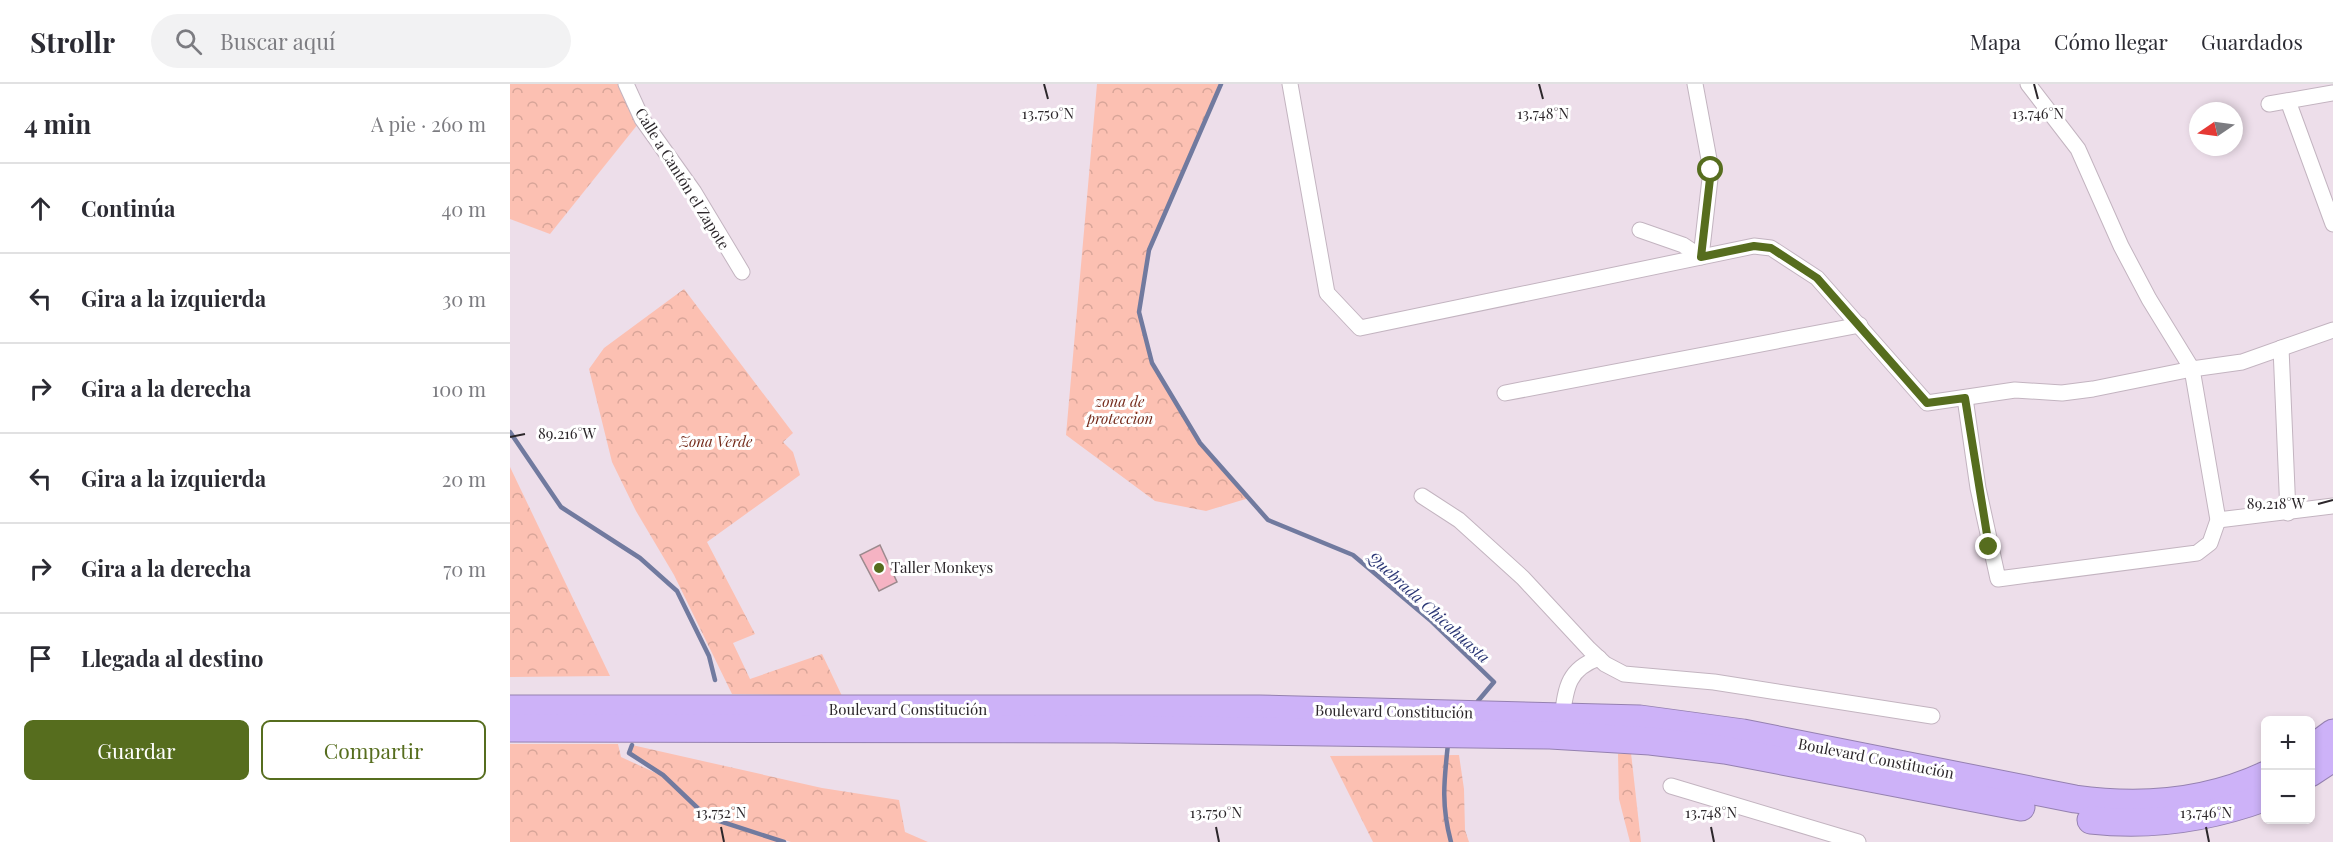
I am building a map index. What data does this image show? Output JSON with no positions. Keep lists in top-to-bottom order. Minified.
{"streets":{"highway":["Boulevard Constitución"],"street":["Calle a Cantón el Zapote"]},"water":["Quebrada Chicahuasta"],"parks":["zona de proteccion","Zona Verde"],"places":["Taller Monkeys"],"north":"left","page":{"header":"Strollr","search":"Buscar aquí","nav":["Mapa","Cómo llegar","Guardados"],"heading":["4 min","A pie · 260 m"],"list":[["Continúa","40 m"],["Gira a la izquierda","30 m"],["Gira a la derecha","100 m"],["Gira a la izquierda","20 m"],["Gira a la derecha","70 m"],"Llegada al destino"],"buttons":["Guardar","Compartir"],"map_buttons":["+","−"]},"coordinates":["13.750°N","13.748°N","13.746°N","89.216°W","89.218°W","13.752°N"]}
